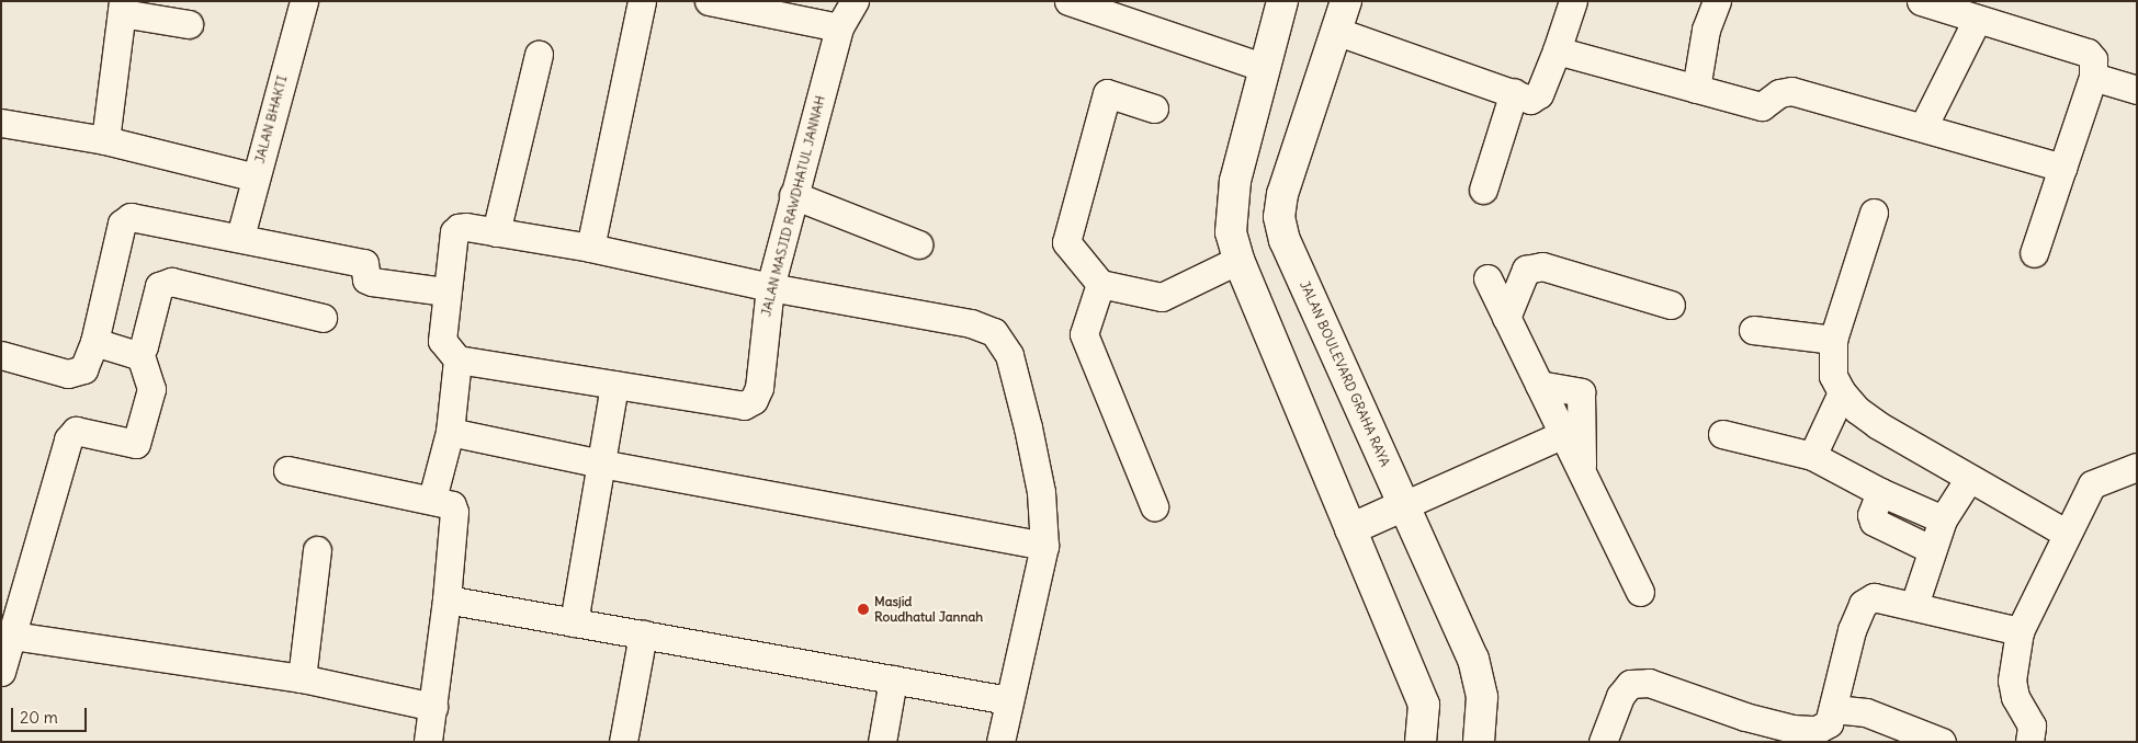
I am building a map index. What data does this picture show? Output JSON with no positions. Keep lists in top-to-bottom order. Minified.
{"streets":{"main road":["JALAN BOULEVARD GRAHA RAYA"],"street":["JALAN BHAKTI","JALAN MASJID RAWDHATUL JANNAH"]},"places":["Masjid Roudhatul Jannah"],"scale_bar":"20 m"}
